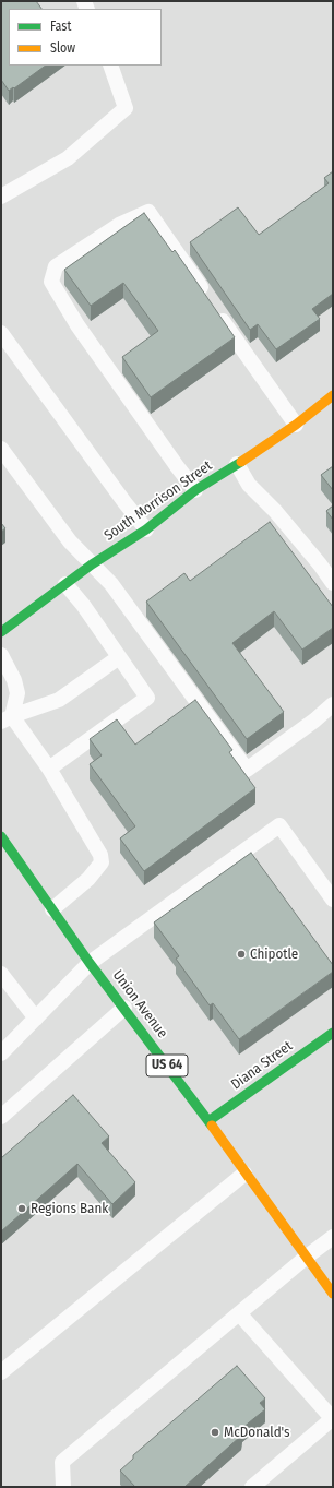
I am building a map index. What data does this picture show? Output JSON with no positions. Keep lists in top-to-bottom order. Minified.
{"streets":{"street":["South Morrison Street","Union Avenue","US 64","Diana Street"]},"crossings":[["Union Avenue","Diana Street"]],"places":["Chipotle","Regions Bank","McDonald's"],"legend":["Fast","Slow"]}
